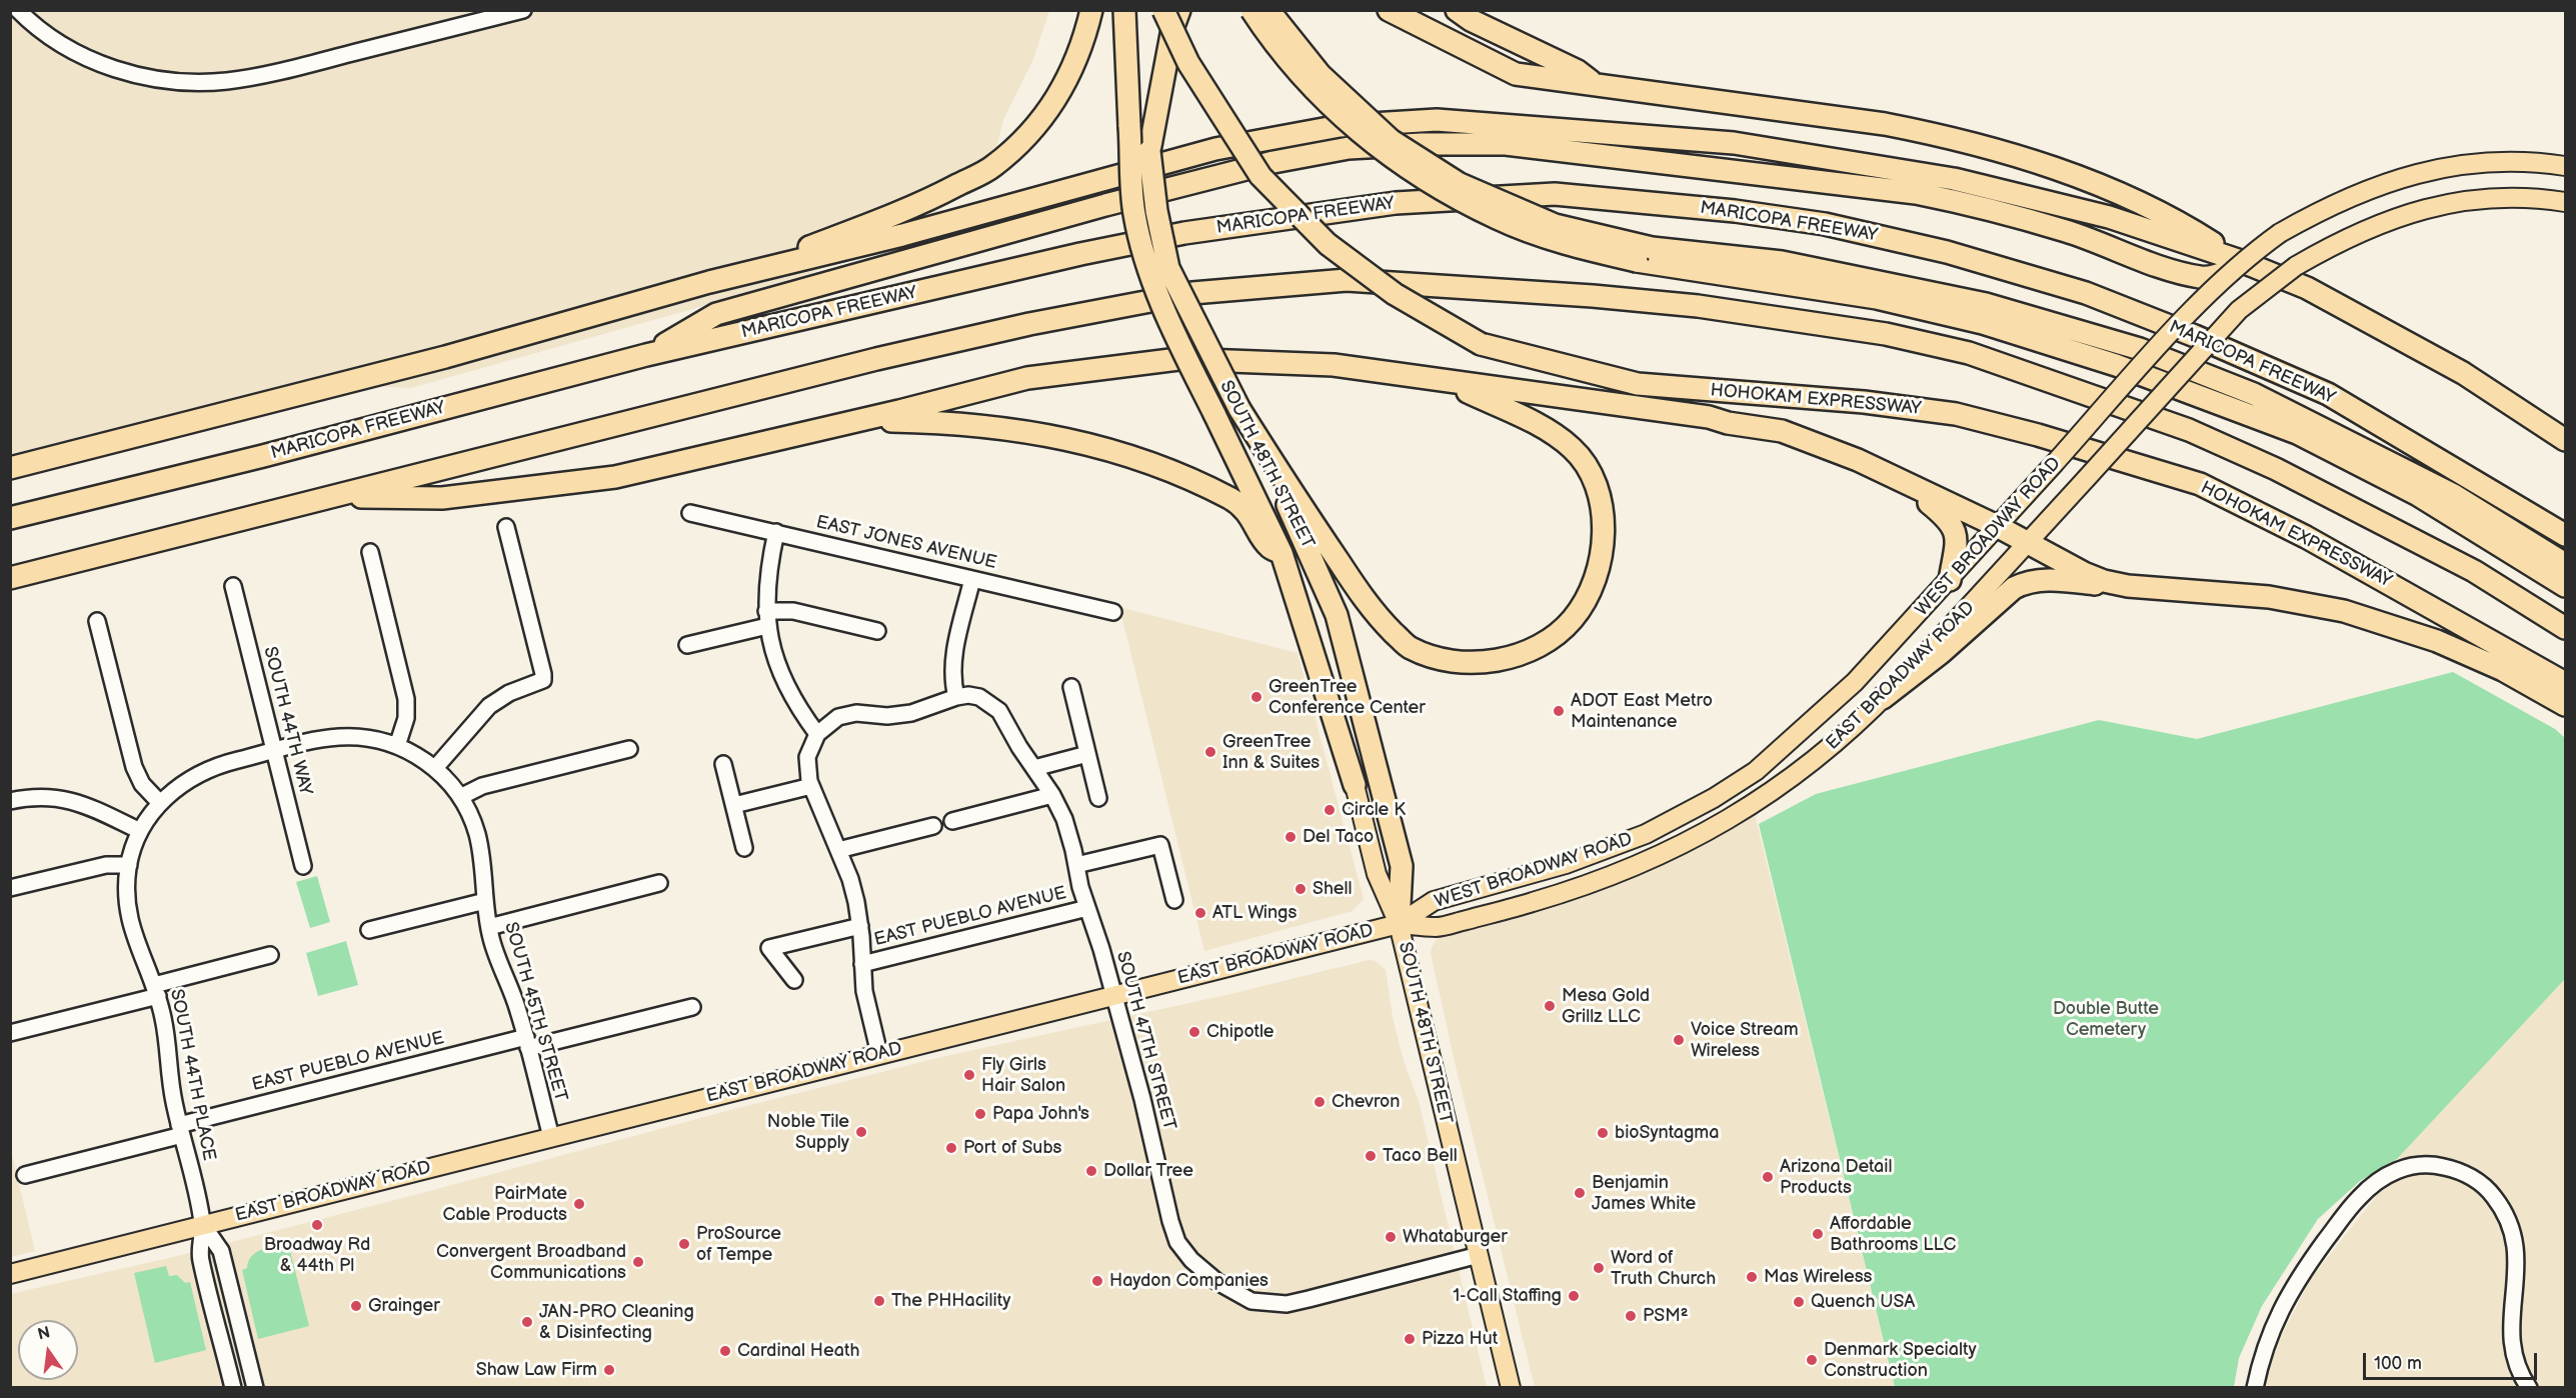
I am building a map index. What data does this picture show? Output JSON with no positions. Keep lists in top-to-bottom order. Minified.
{"streets":{"highway":["MARICOPA FREEWAY","HOHOKAM EXPRESSWAY","SOUTH 48TH STREET"],"main road":["WEST BROADWAY ROAD","EAST BROADWAY ROAD"],"street":["EAST JONES AVENUE","SOUTH 44TH WAY","EAST PUEBLO AVENUE","SOUTH 45TH STREET","SOUTH 47TH STREET","SOUTH 44TH PLACE"]},"crossings":[["SOUTH 48TH STREET","WEST BROADWAY ROAD"],["SOUTH 48TH STREET","EAST BROADWAY ROAD"],["SOUTH 48TH STREET","SOUTH 47TH STREET"],["WEST BROADWAY ROAD","EAST BROADWAY ROAD"],["EAST BROADWAY ROAD","SOUTH 45TH STREET"],["EAST BROADWAY ROAD","SOUTH 47TH STREET"],["EAST BROADWAY ROAD","SOUTH 44TH PLACE"],["SOUTH 44TH WAY","SOUTH 45TH STREET"],["SOUTH 44TH WAY","SOUTH 44TH PLACE"],["EAST PUEBLO AVENUE","SOUTH 45TH STREET"],["EAST PUEBLO AVENUE","SOUTH 47TH STREET"],["EAST PUEBLO AVENUE","SOUTH 44TH PLACE"],["SOUTH 45TH STREET","SOUTH 44TH PLACE"]],"parks":["Double Butte Cemetery"],"places":["GreenTree Conference Center","ADOT East Metro Maintenance","GreenTree Inn & Suites","Circle K","Del Taco","Shell","ATL Wings","Mesa Gold Grillz LLC","Chipotle","Voice Stream Wireless","Fly Girls Hair Salon","Chevron","Papa John's","Noble Tile Supply","bioSyntagma","Port of Subs","Taco Bell","Dollar Tree","Arizona Detail Products","Benjamin James White","PairMate Cable Products","Broadway Rd & 44th Pl","Affordable Bathrooms LLC","Whataburger","ProSource of Tempe","Convergent Broadband Communications","Word of Truth Church","Mas Wireless","Haydon Companies","1-Call Staffing","The PHHacility","Quench USA","Grainger","PSM²","JAN-PRO Cleaning & Disinfecting","Pizza Hut","Cardinal Heath","Denmark Specialty Construction","Shaw Law Firm"],"scale_bar":"100 m","north":"top"}
